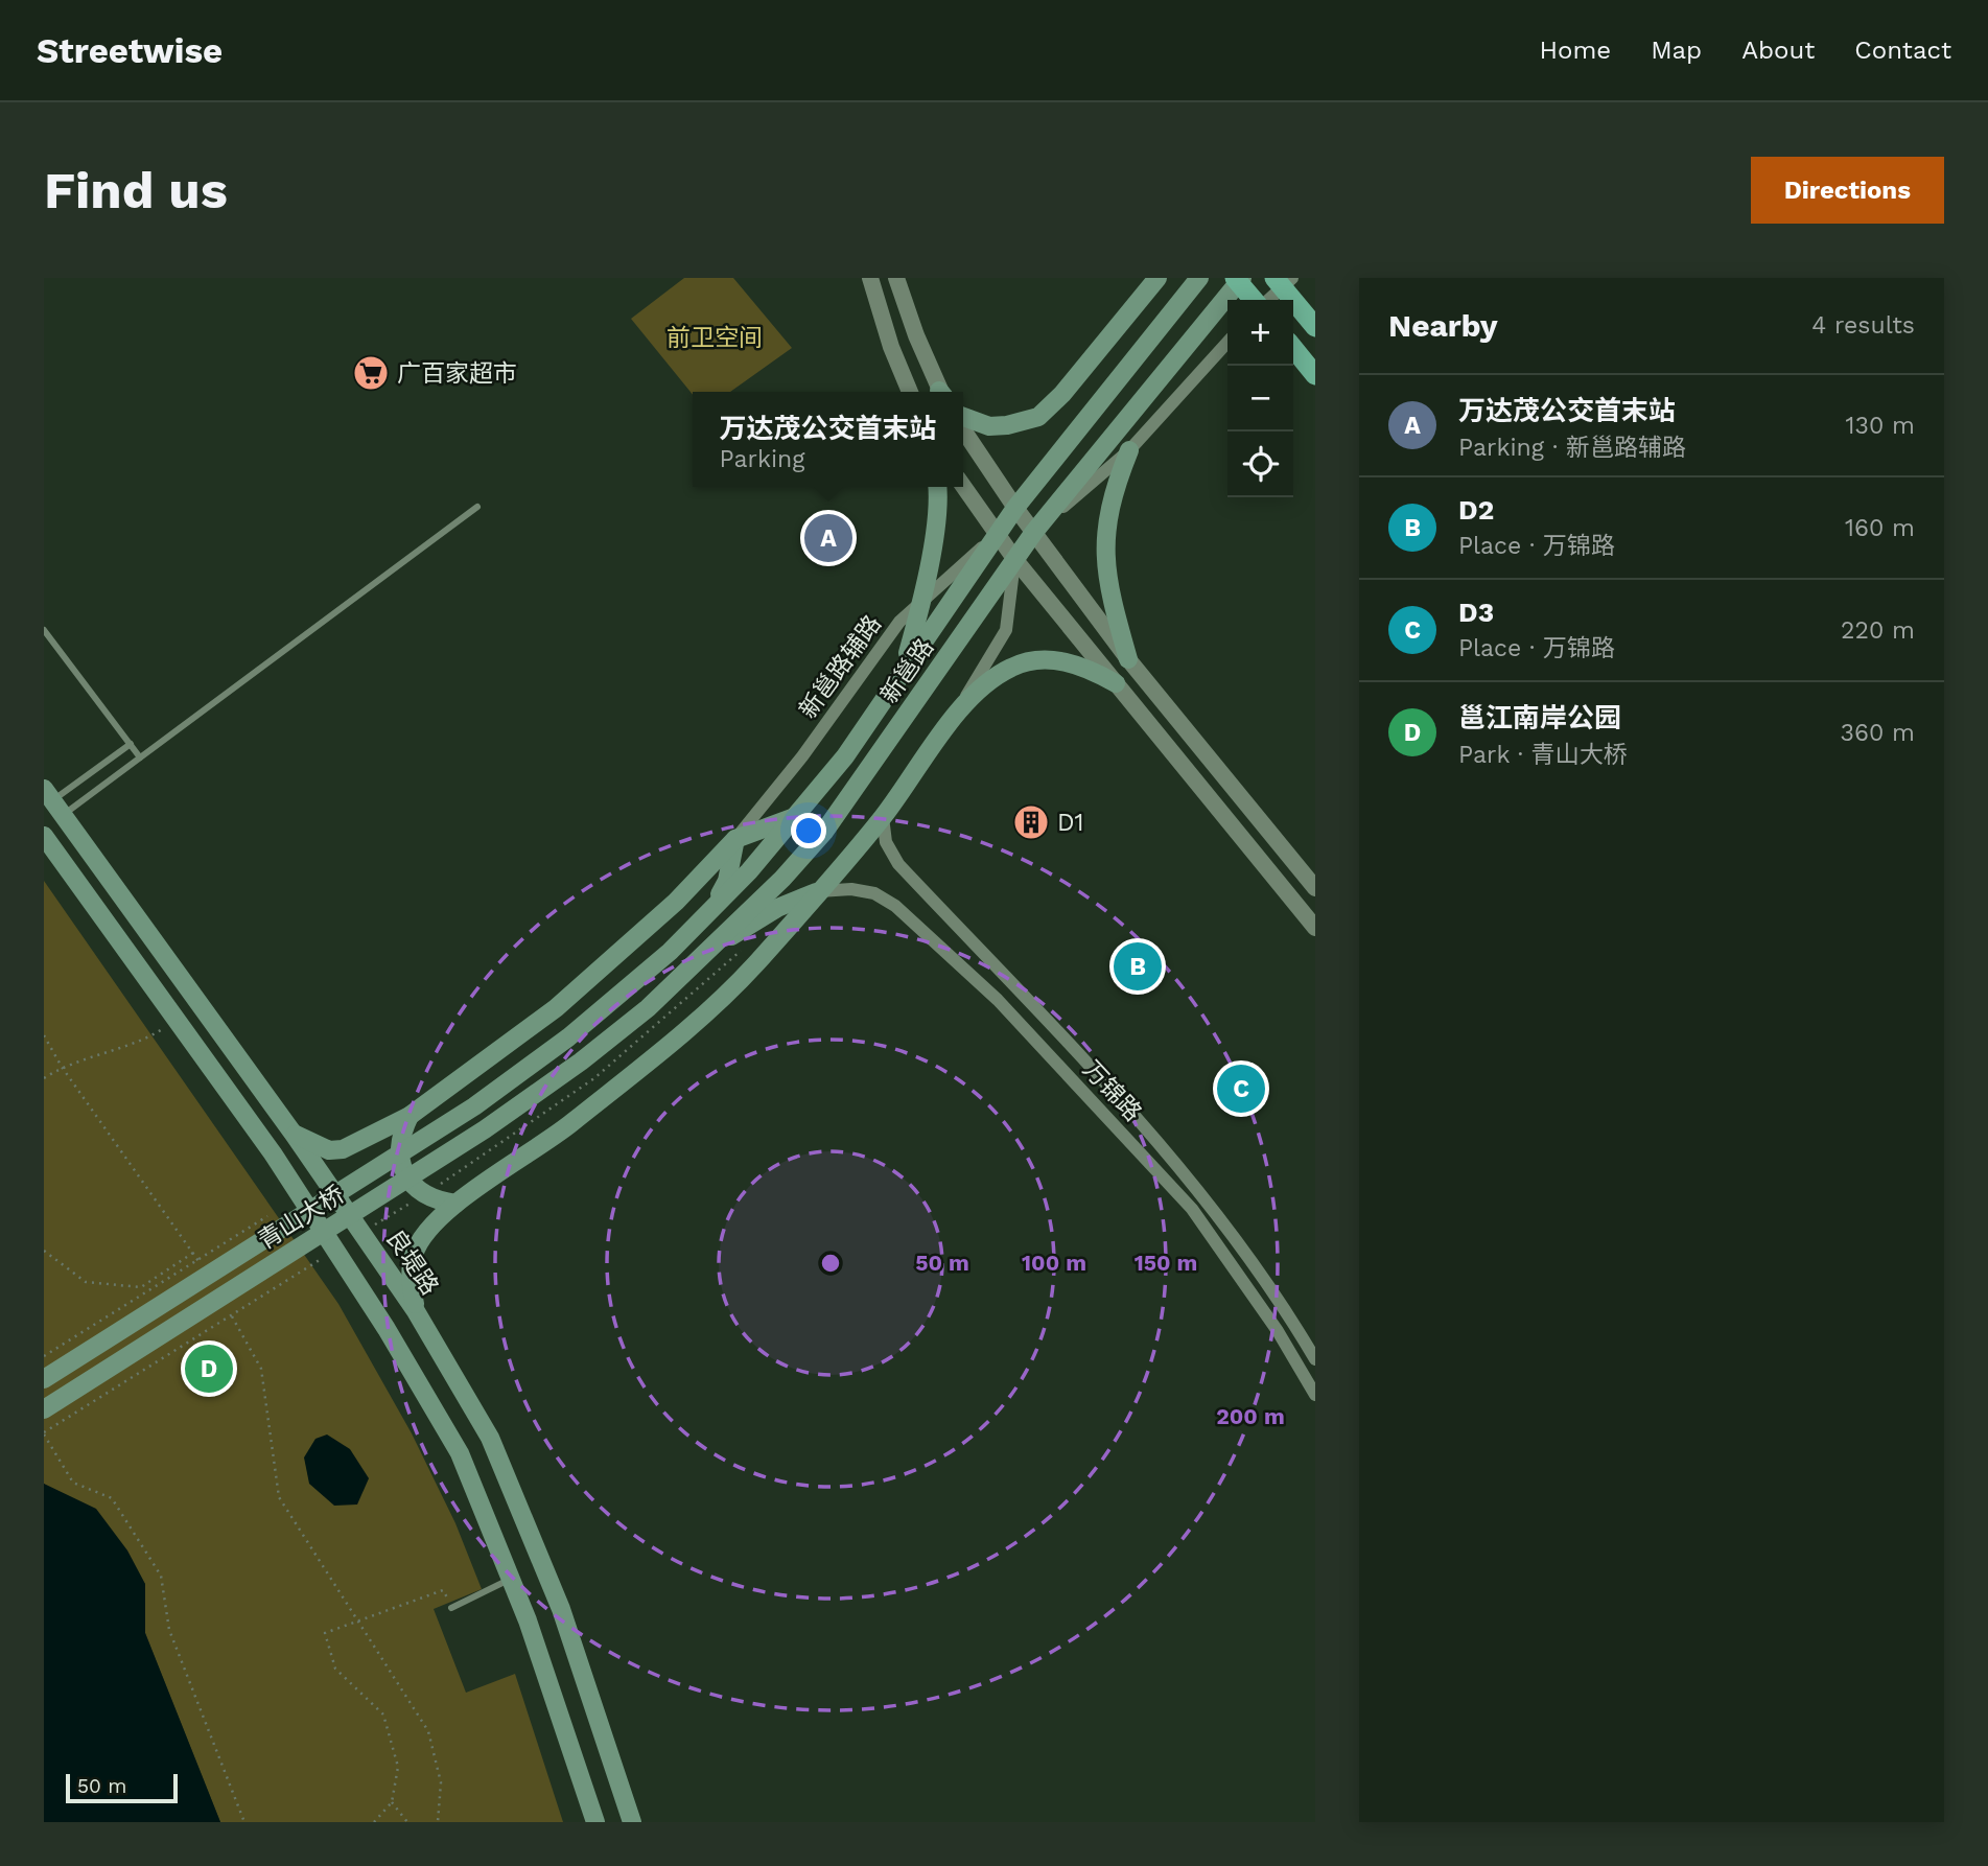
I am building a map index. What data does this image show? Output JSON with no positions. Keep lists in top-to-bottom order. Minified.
{"streets":{"main road":["新邕路","青山大桥","良堤路"],"street":["新邕路辅路","万锦路"]},"crossings":[["新邕路辅路","新邕路"],["新邕路","青山大桥"]],"parks":["前卫空间"],"places":{"supermarket":["广百家超市"],"building":["D1"]},"scale_bar":"50 m","page":{"header":"Streetwise","nav":["Home","Map","About","Contact"],"buttons":"Directions","title":"Find us","heading":["Nearby","4 results"],"map_buttons":["+","−"],"list":[{"mark":"A","name":"万达茂公交首末站","note":"Parking · 新邕路辅路","value":"130 m"},{"mark":"B","name":"D2","note":"Place · 万锦路","value":"160 m"},{"mark":"C","name":"D3","note":"Place · 万锦路","value":"220 m"},{"mark":"D","name":"邕江南岸公园","note":"Park · 青山大桥","value":"360 m"}],"popup":["万达茂公交首末站","Parking"],"pins":["A","B","C","D"],"scale":"50 m"},"rings":["50 m","100 m","150 m","200 m"]}
